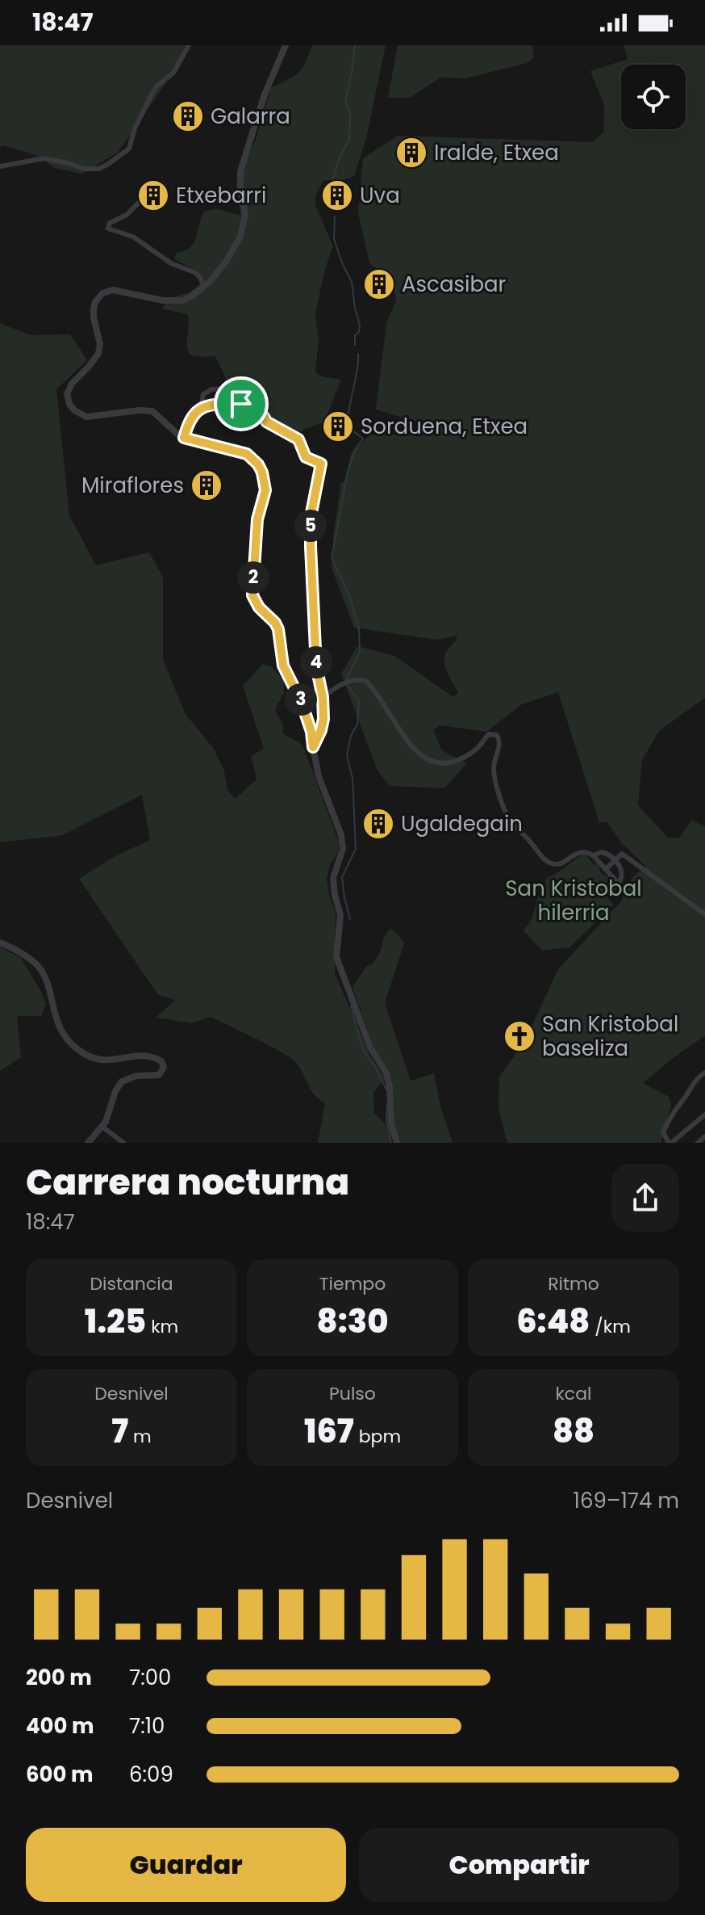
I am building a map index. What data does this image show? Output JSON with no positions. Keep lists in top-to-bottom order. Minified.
{"parks":["San Kristobal hilerria"],"places":{"building":["Galarra","Iralde, Etxea","Etxebarri","Uva","Ascasibar","Sorduena, Etxea","Miraflores","Ugaldegain"],"church":["San Kristobal baseliza"]},"page":{"status":"18:47","pins":["5","2","4","3"],"heading":["Carrera nocturna","18:47"],"stats":[["Distancia","1.25 km"],["Tiempo","8:30"],["Ritmo","6:48 /km"],["Desnivel","7 m"],["Pulso","167 bpm"],["kcal","88"]],"chart":["Desnivel","169–174 m"],"list":[{"name":"200 m","note":"7:00"},{"name":"400 m","note":"7:10"},{"name":"600 m","note":"6:09"}],"buttons":["Guardar","Compartir"]}}
